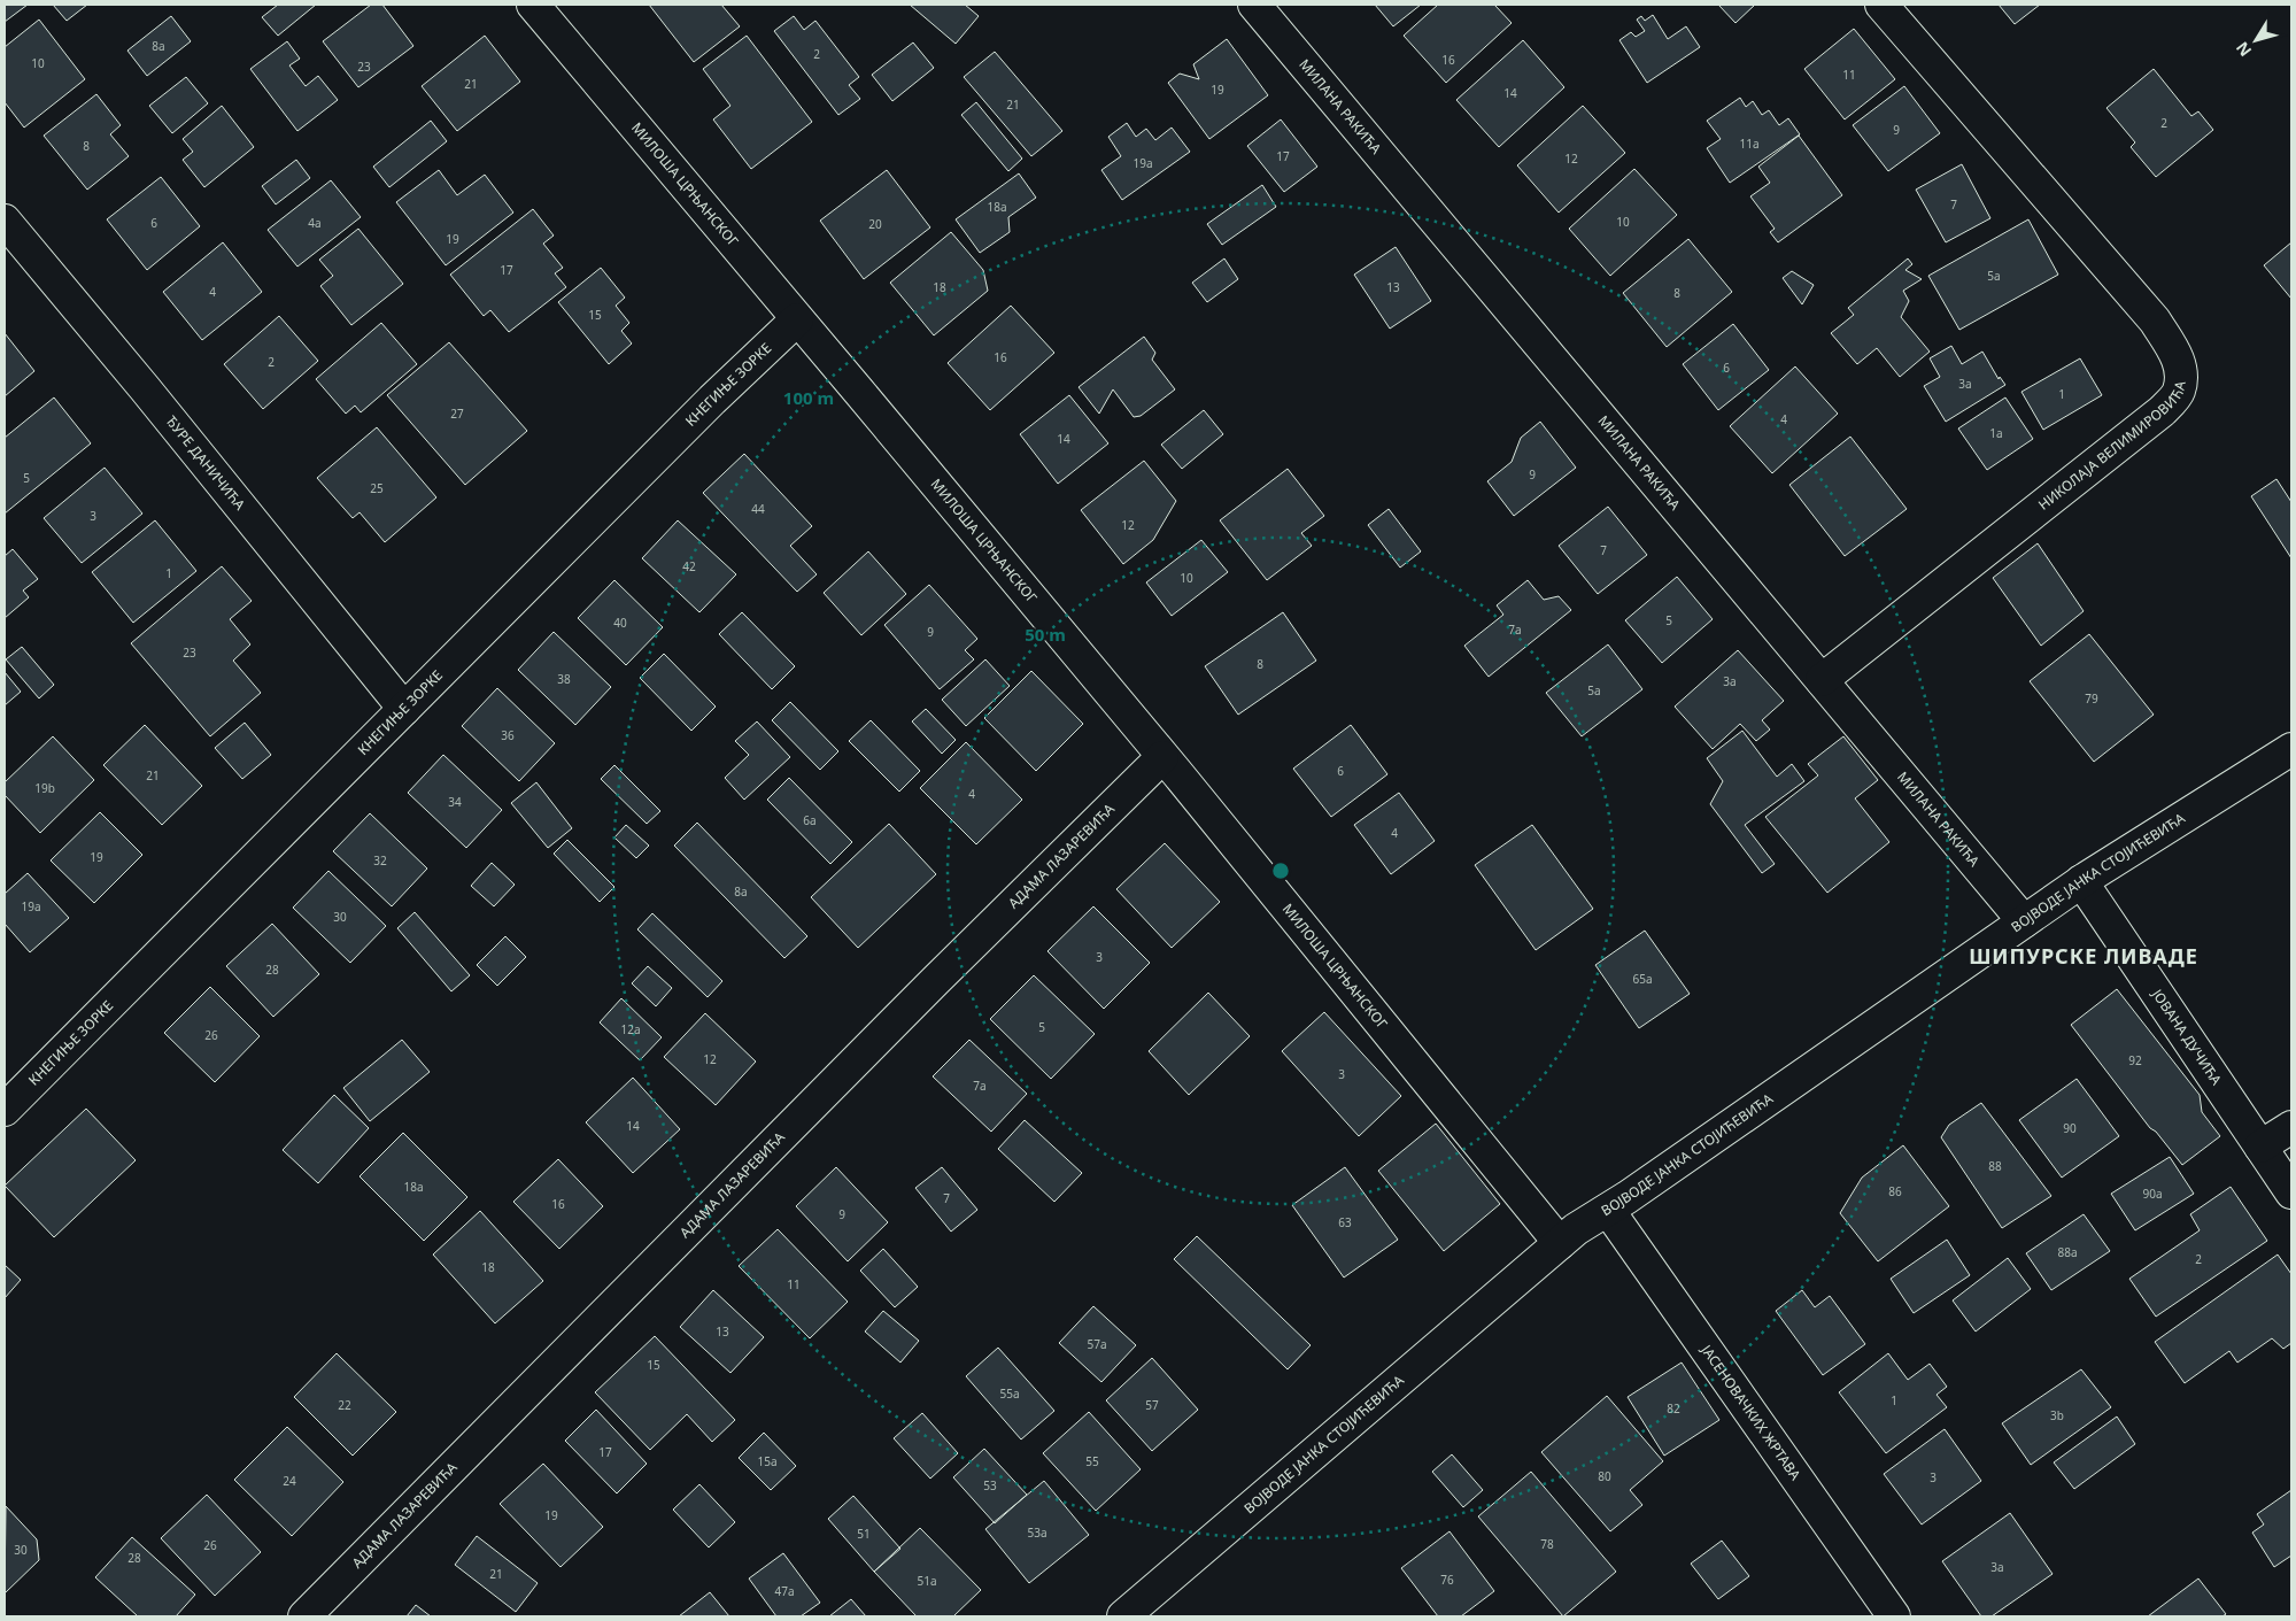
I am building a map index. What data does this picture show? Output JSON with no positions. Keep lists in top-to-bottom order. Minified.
{"streets":{"street":["МИЛАНА РАКИЋА","МИЛОША ЦРЊАНСКОГ","КНЕГИЊЕ ЗОРКЕ","НИКОЛАЈА ВЕЛИМИРОВИЋА","ЂУРЕ ДАНИЧИЋА","АДАМА ЛАЗАРЕВИЋА","ВОЈВОДЕ ЈАНКА СТОЈИЋЕВИЋА","ЈОВАНА ДУЧИЋА","ЈАСЕНОВАЧКИХ ЖРТАВА"]},"crossings":[["МИЛАНА РАКИЋА","НИКОЛАЈА ВЕЛИМИРОВИЋА"],["МИЛАНА РАКИЋА","ВОЈВОДЕ ЈАНКА СТОЈИЋЕВИЋА"],["МИЛОША ЦРЊАНСКОГ","КНЕГИЊЕ ЗОРКЕ"],["МИЛОША ЦРЊАНСКОГ","АДАМА ЛАЗАРЕВИЋА"],["МИЛОША ЦРЊАНСКОГ","ВОЈВОДЕ ЈАНКА СТОЈИЋЕВИЋА"],["КНЕГИЊЕ ЗОРКЕ","ЂУРЕ ДАНИЧИЋА"],["ВОЈВОДЕ ЈАНКА СТОЈИЋЕВИЋА","ЈОВАНА ДУЧИЋА"],["ВОЈВОДЕ ЈАНКА СТОЈИЋЕВИЋА","ЈАСЕНОВАЧКИХ ЖРТАВА"]],"districts":["ШИПУРСКЕ ЛИВАДЕ"],"house_numbers":["8a","2","16","10","23","11","21","19","14","21","2","9","11a","8","17","12","19a","7","18a","10","6","4a","20","19","17","5a","18","13","4","8","15","16","2","6","3a","1","27","4","1a","14","9","5","25","44","3","12","7","42","1","10","5","40","7a","9","23","8","38","3a","5a","79","36","6","21","19b","4","34","6a","4","19","32","8a","19a","30","3","28","65a","5","12a","26","12","92","3","7a","14","90","88","18a","86","90a","7","16","9","63","88a","2","18","11","13","57a","15","55a","1","22","57","82","3b","17","15a","55","80","3","24","53","19","53a","51","78","26","30","28","3a","21","76","51a","47a"],"north":"bottom left","rings":["100 m","50 m"]}
